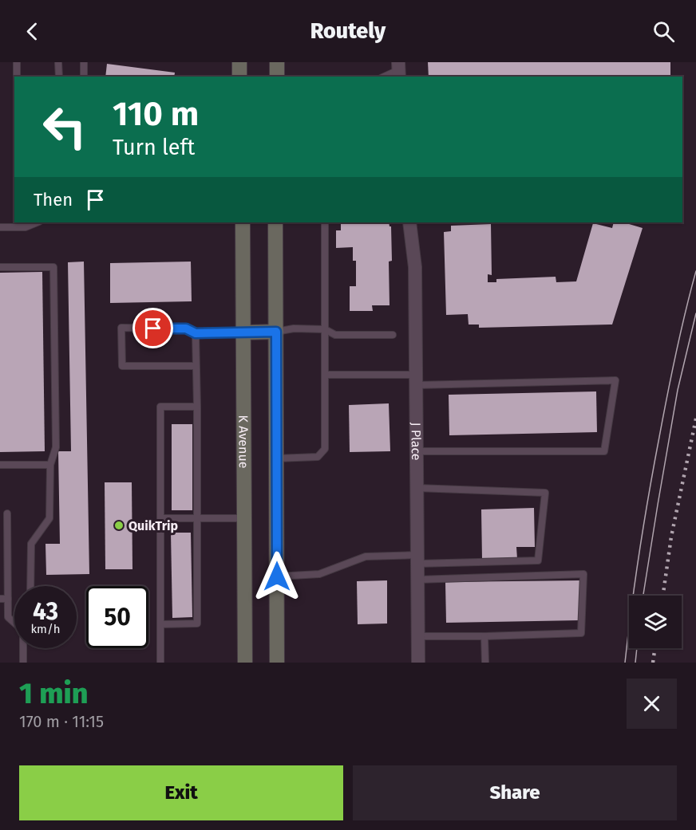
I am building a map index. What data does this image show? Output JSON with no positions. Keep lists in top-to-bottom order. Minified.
{"streets":{"main road":["K Avenue"],"street":["J Place"]},"places":["QuikTrip"],"page":{"header":"Routely","turn":["110 m","Turn left"],"then":"Then","speed":"43 km/h","limit":"50","heading":["1 min","170 m · 11:15"],"buttons":["Exit","Share"]}}
